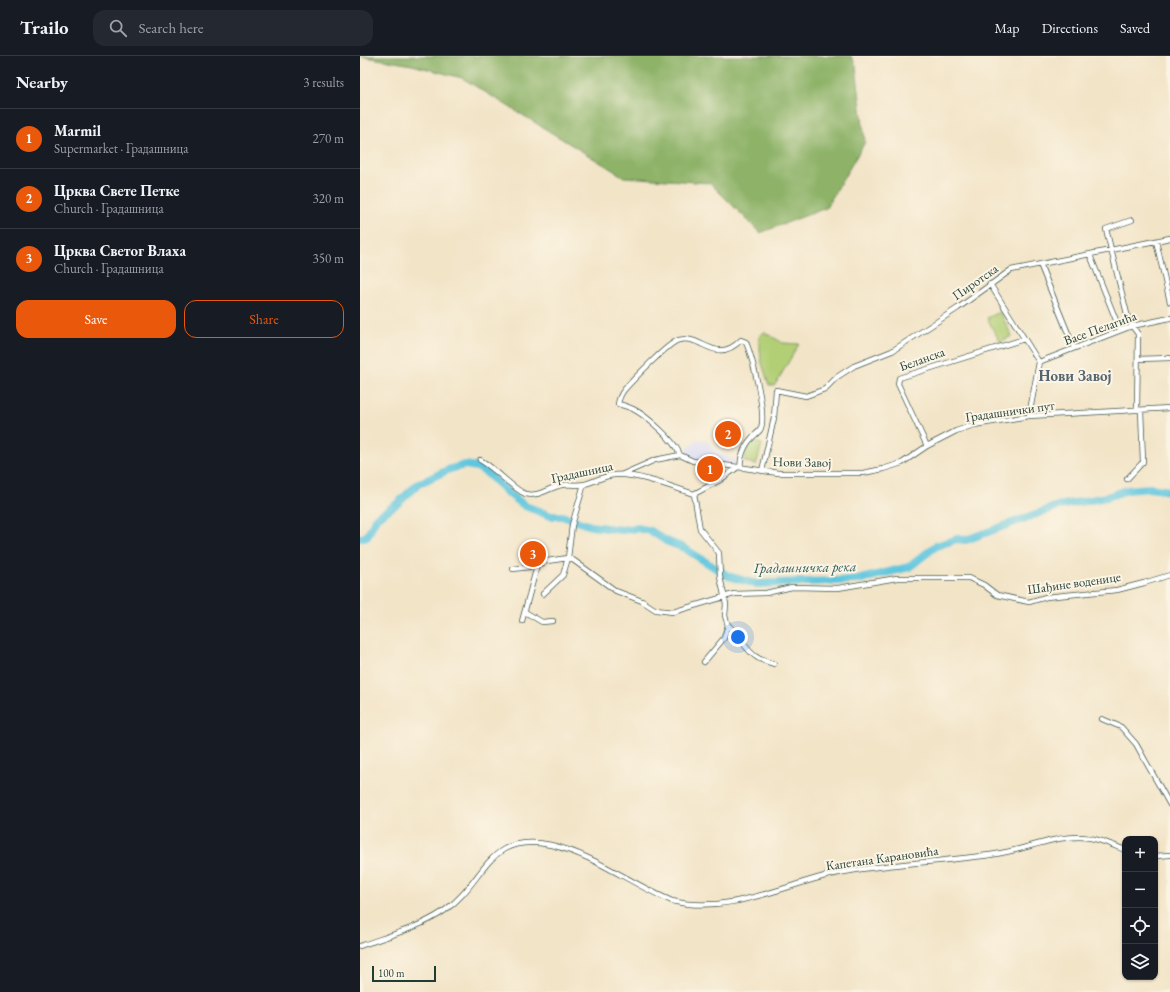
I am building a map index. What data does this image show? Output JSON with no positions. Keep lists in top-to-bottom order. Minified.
{"streets":{"street":["Пиротска","Васе Пелагића","Беланска","Градашнички пут","Нови Завој","Градашница","Шађине воденице","Капетана Карановића"]},"crossings":[["Пиротска","Нови Завој"],["Беланска","Градашнички пут"],["Градашнички пут","Нови Завој"]],"districts":["Нови Завој"],"water":["Градашничка река"],"scale_bar":"100 m","page":{"header":"Trailo","search":"Search here","nav":["Map","Directions","Saved"],"heading":["Nearby","3 results"],"list":[{"mark":"1","name":"Marmil","note":"Supermarket · Градашница","value":"270 m"},{"mark":"2","name":"Црква Свете Петке","note":"Church · Градашница","value":"320 m"},{"mark":"3","name":"Црква Светог Влаха","note":"Church · Градашница","value":"350 m"}],"buttons":["Save","Share"],"pins":["2","1","3"],"map_buttons":["+","−"],"scale":"100 m"}}
